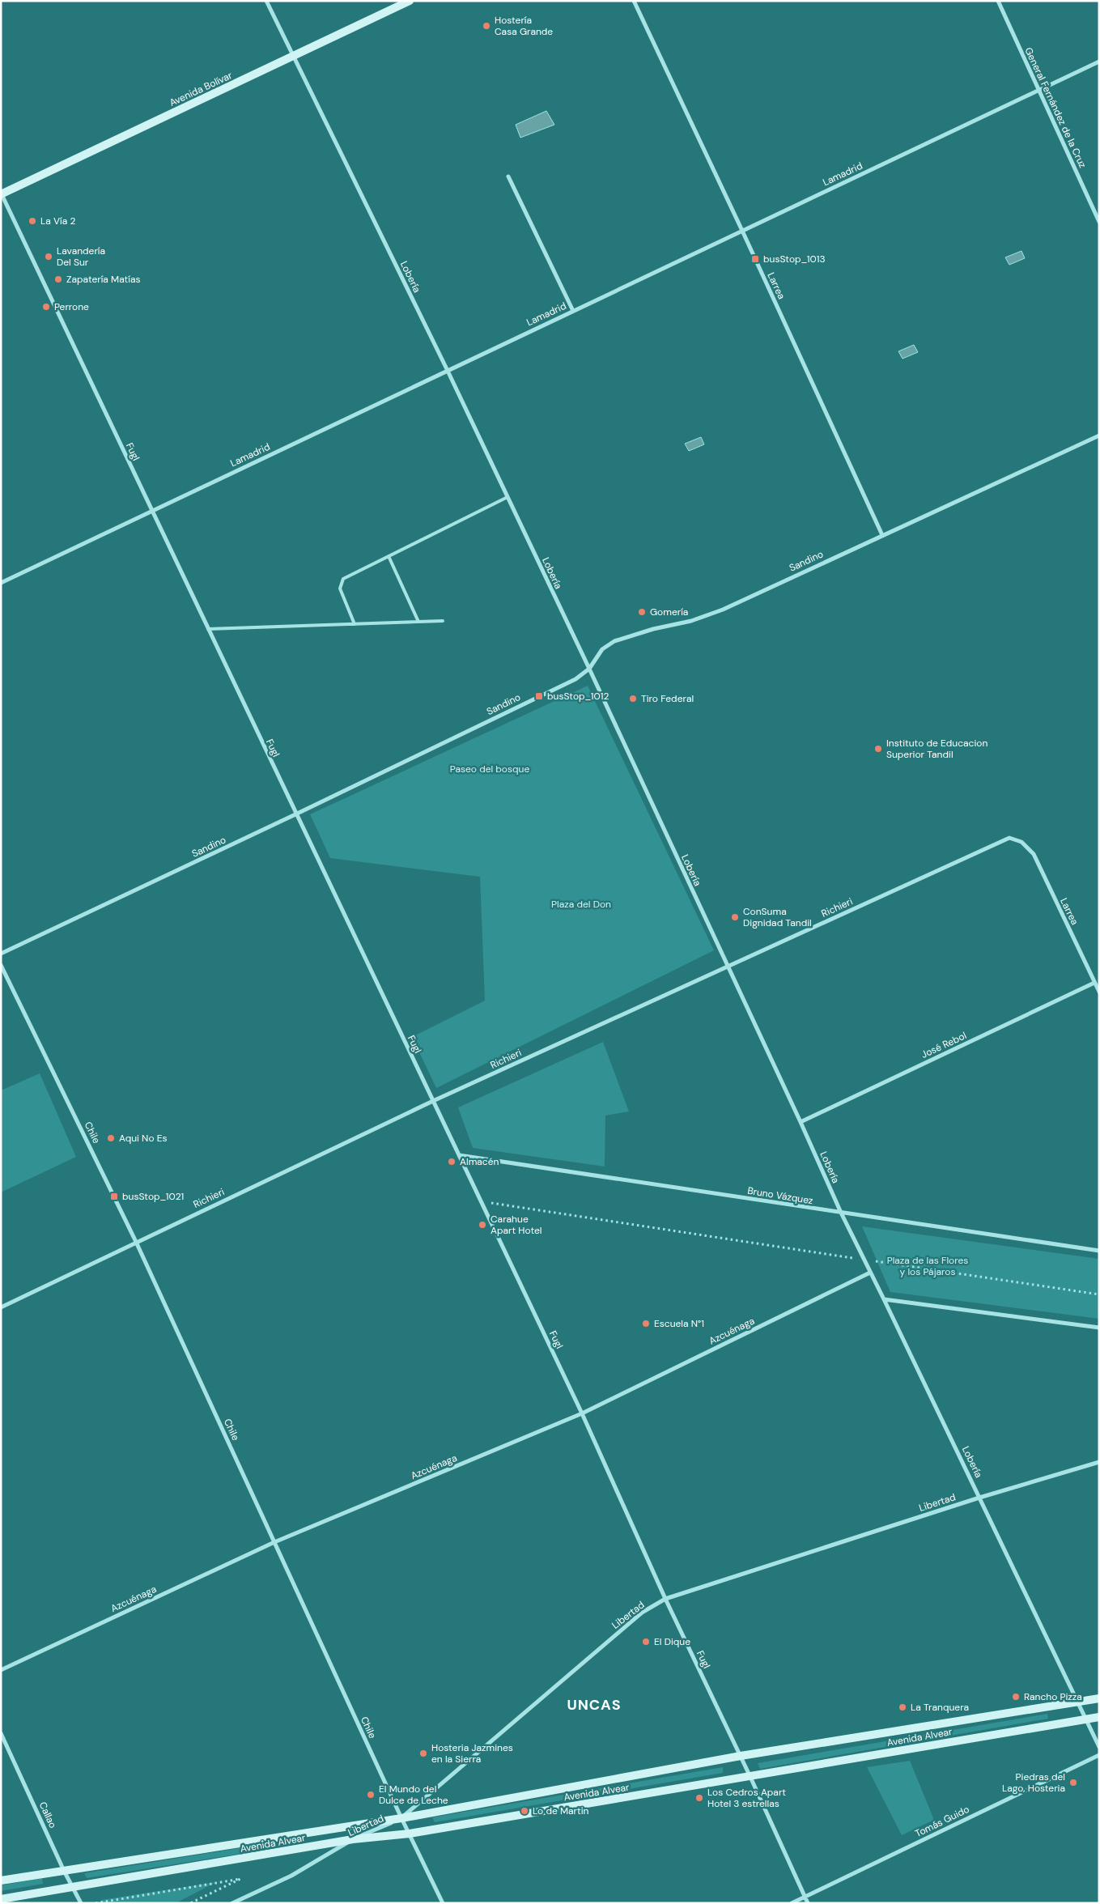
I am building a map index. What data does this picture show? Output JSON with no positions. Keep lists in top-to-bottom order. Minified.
{"streets":{"main road":["Avenida Bolívar","Avenida Alvear"],"street":["General Fernández de la Cruz","Lamadrid","Lobería","Larrea","Fugl","Sandino","Richieri","José Rebol","Chile","Bruno Vázquez","Azcuénaga","Libertad","Callao","Tomás Guido"]},"crossings":[["Avenida Bolívar","Lobería"],["Avenida Bolívar","Fugl"],["General Fernández de la Cruz","Lamadrid"],["Lamadrid","Lobería"],["Lamadrid","Larrea"],["Lamadrid","Fugl"],["Lobería","Sandino"],["Lobería","Richieri"],["Lobería","José Rebol"],["Lobería","Bruno Vázquez"],["Lobería","Azcuénaga"],["Lobería","Libertad"],["Lobería","Avenida Alvear"],["Larrea","Sandino"],["Larrea","Richieri"],["Larrea","José Rebol"],["Fugl","Sandino"],["Fugl","Richieri"],["Fugl","Bruno Vázquez"],["Fugl","Azcuénaga"],["Fugl","Libertad"],["Fugl","Avenida Alvear"],["Fugl","Tomás Guido"],["Richieri","Chile"],["Chile","Azcuénaga"],["Chile","Libertad"],["Chile","Avenida Alvear"],["Libertad","Avenida Alvear"],["Avenida Alvear","Callao"]],"districts":["UNCAS"],"parks":["Paseo del bosque","Plaza del Don","Plaza de las Flores y los Pájaros"],"places":{"other":["Hostería Casa Grande","La Vía 2","Lavandería Del Sur","Zapatería Matías","Perrone","Gomería","Tiro Federal","Instituto de Educacion Superior Tandil","ConSuma Dignidad Tandil","Aqui No Es","Almacén","Carahue Apart Hotel","Escuela N°1","El Dique","Rancho Pizza","La Tranquera","Hosteria Jazmines en la Sierra","Piedras del Lago, Hosteria","El Mundo del Dulce de Leche","Los Cedros Apart Hotel 3 estrellas","Lo de Martin"],"transit":["busStop_1013","busStop_1012","busStop_1021"]}}
